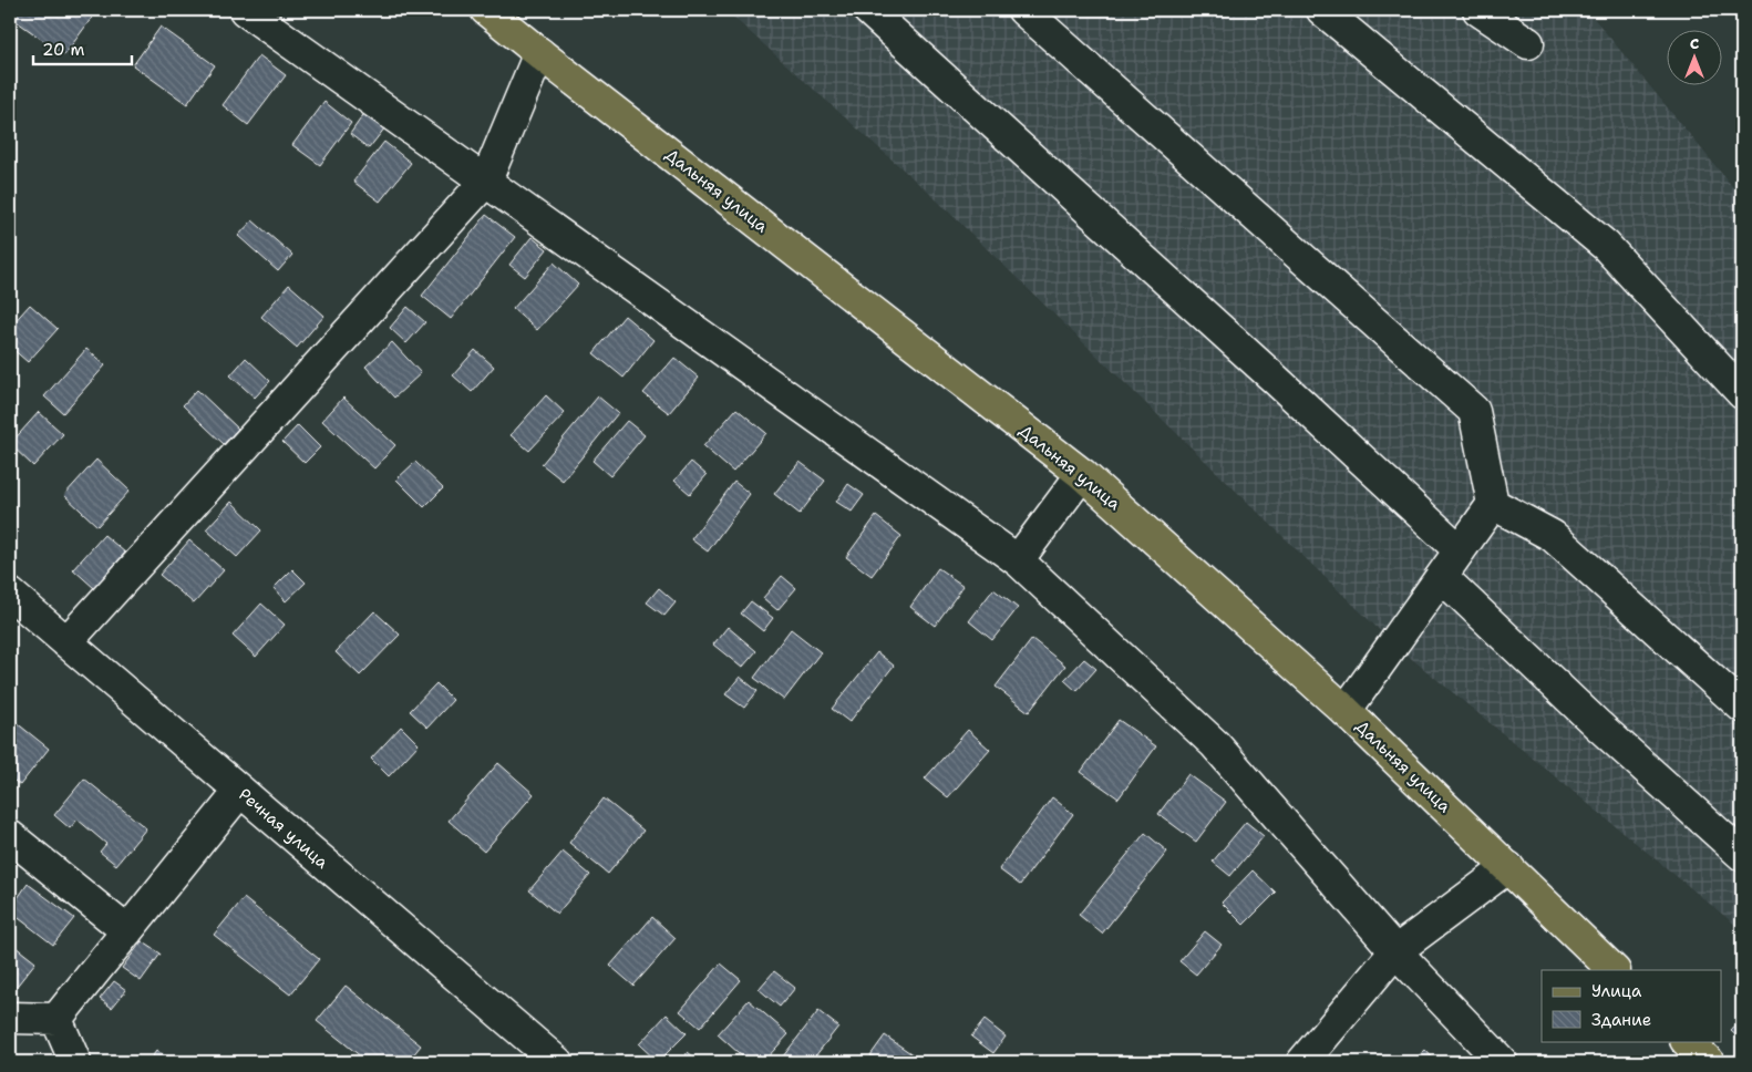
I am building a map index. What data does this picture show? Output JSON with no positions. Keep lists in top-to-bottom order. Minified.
{"streets":{"main road":["Дальняя улица"],"street":["Речная улица"]},"legend":["Улица","Здание"],"scale_bar":"20 m","north":"top"}
